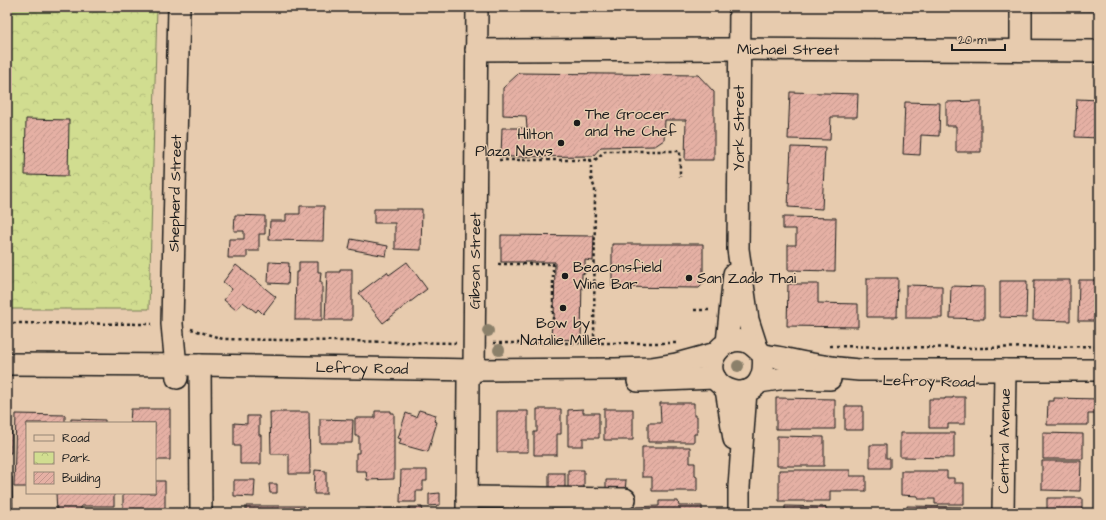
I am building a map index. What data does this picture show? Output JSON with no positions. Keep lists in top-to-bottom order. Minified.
{"streets":{"street":["Michael Street","York Street","Shepherd Street","Gibson Street","Lefroy Road","Central Avenue"]},"crossings":[["Michael Street","York Street"],["Michael Street","Gibson Street"],["York Street","Lefroy Road"],["Shepherd Street","Lefroy Road"],["Gibson Street","Lefroy Road"],["Lefroy Road","Central Avenue"]],"places":["The Grocer and the Chef","Hilton Plaza News","Beaconsfield Wine Bar","San Zaab Thai","Bow by Natalie Miller"],"legend":["Road","Park","Building"],"scale_bar":"20 m"}
